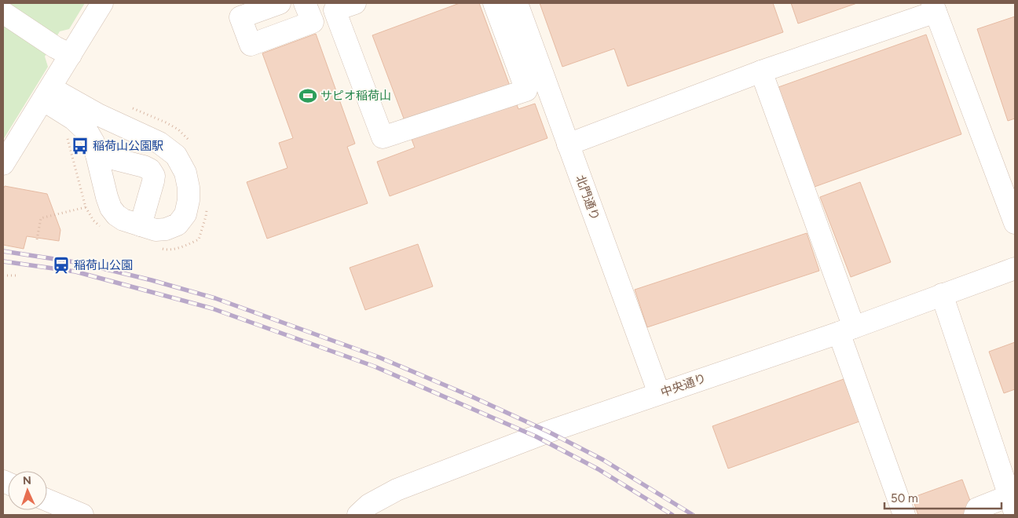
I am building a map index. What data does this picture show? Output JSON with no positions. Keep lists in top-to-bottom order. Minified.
{"streets":{"street":["北門通り","中央通り"]},"crossings":[["北門通り","中央通り"]],"places":{"sports":["サピオ稲荷山"],"bus stop":["稲荷山公園駅"],"station":["稲荷山公園"]},"scale_bar":"50 m","north":"top"}
